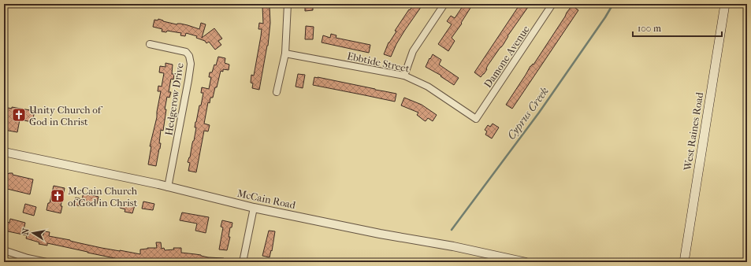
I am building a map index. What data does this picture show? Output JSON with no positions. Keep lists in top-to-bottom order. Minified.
{"streets":{"main road":["West Raines Road"],"street":["Damone Avenue","Ebbtide Street","Hedgerow Drive","McCain Road"]},"crossings":[["Damone Avenue","Ebbtide Street"],["Hedgerow Drive","McCain Road"]],"water":["Cyprus Creek"],"places":{"church":["Unity Church of God in Christ","McCain Church of God in Christ"]},"scale_bar":"100 m","north":"left"}
